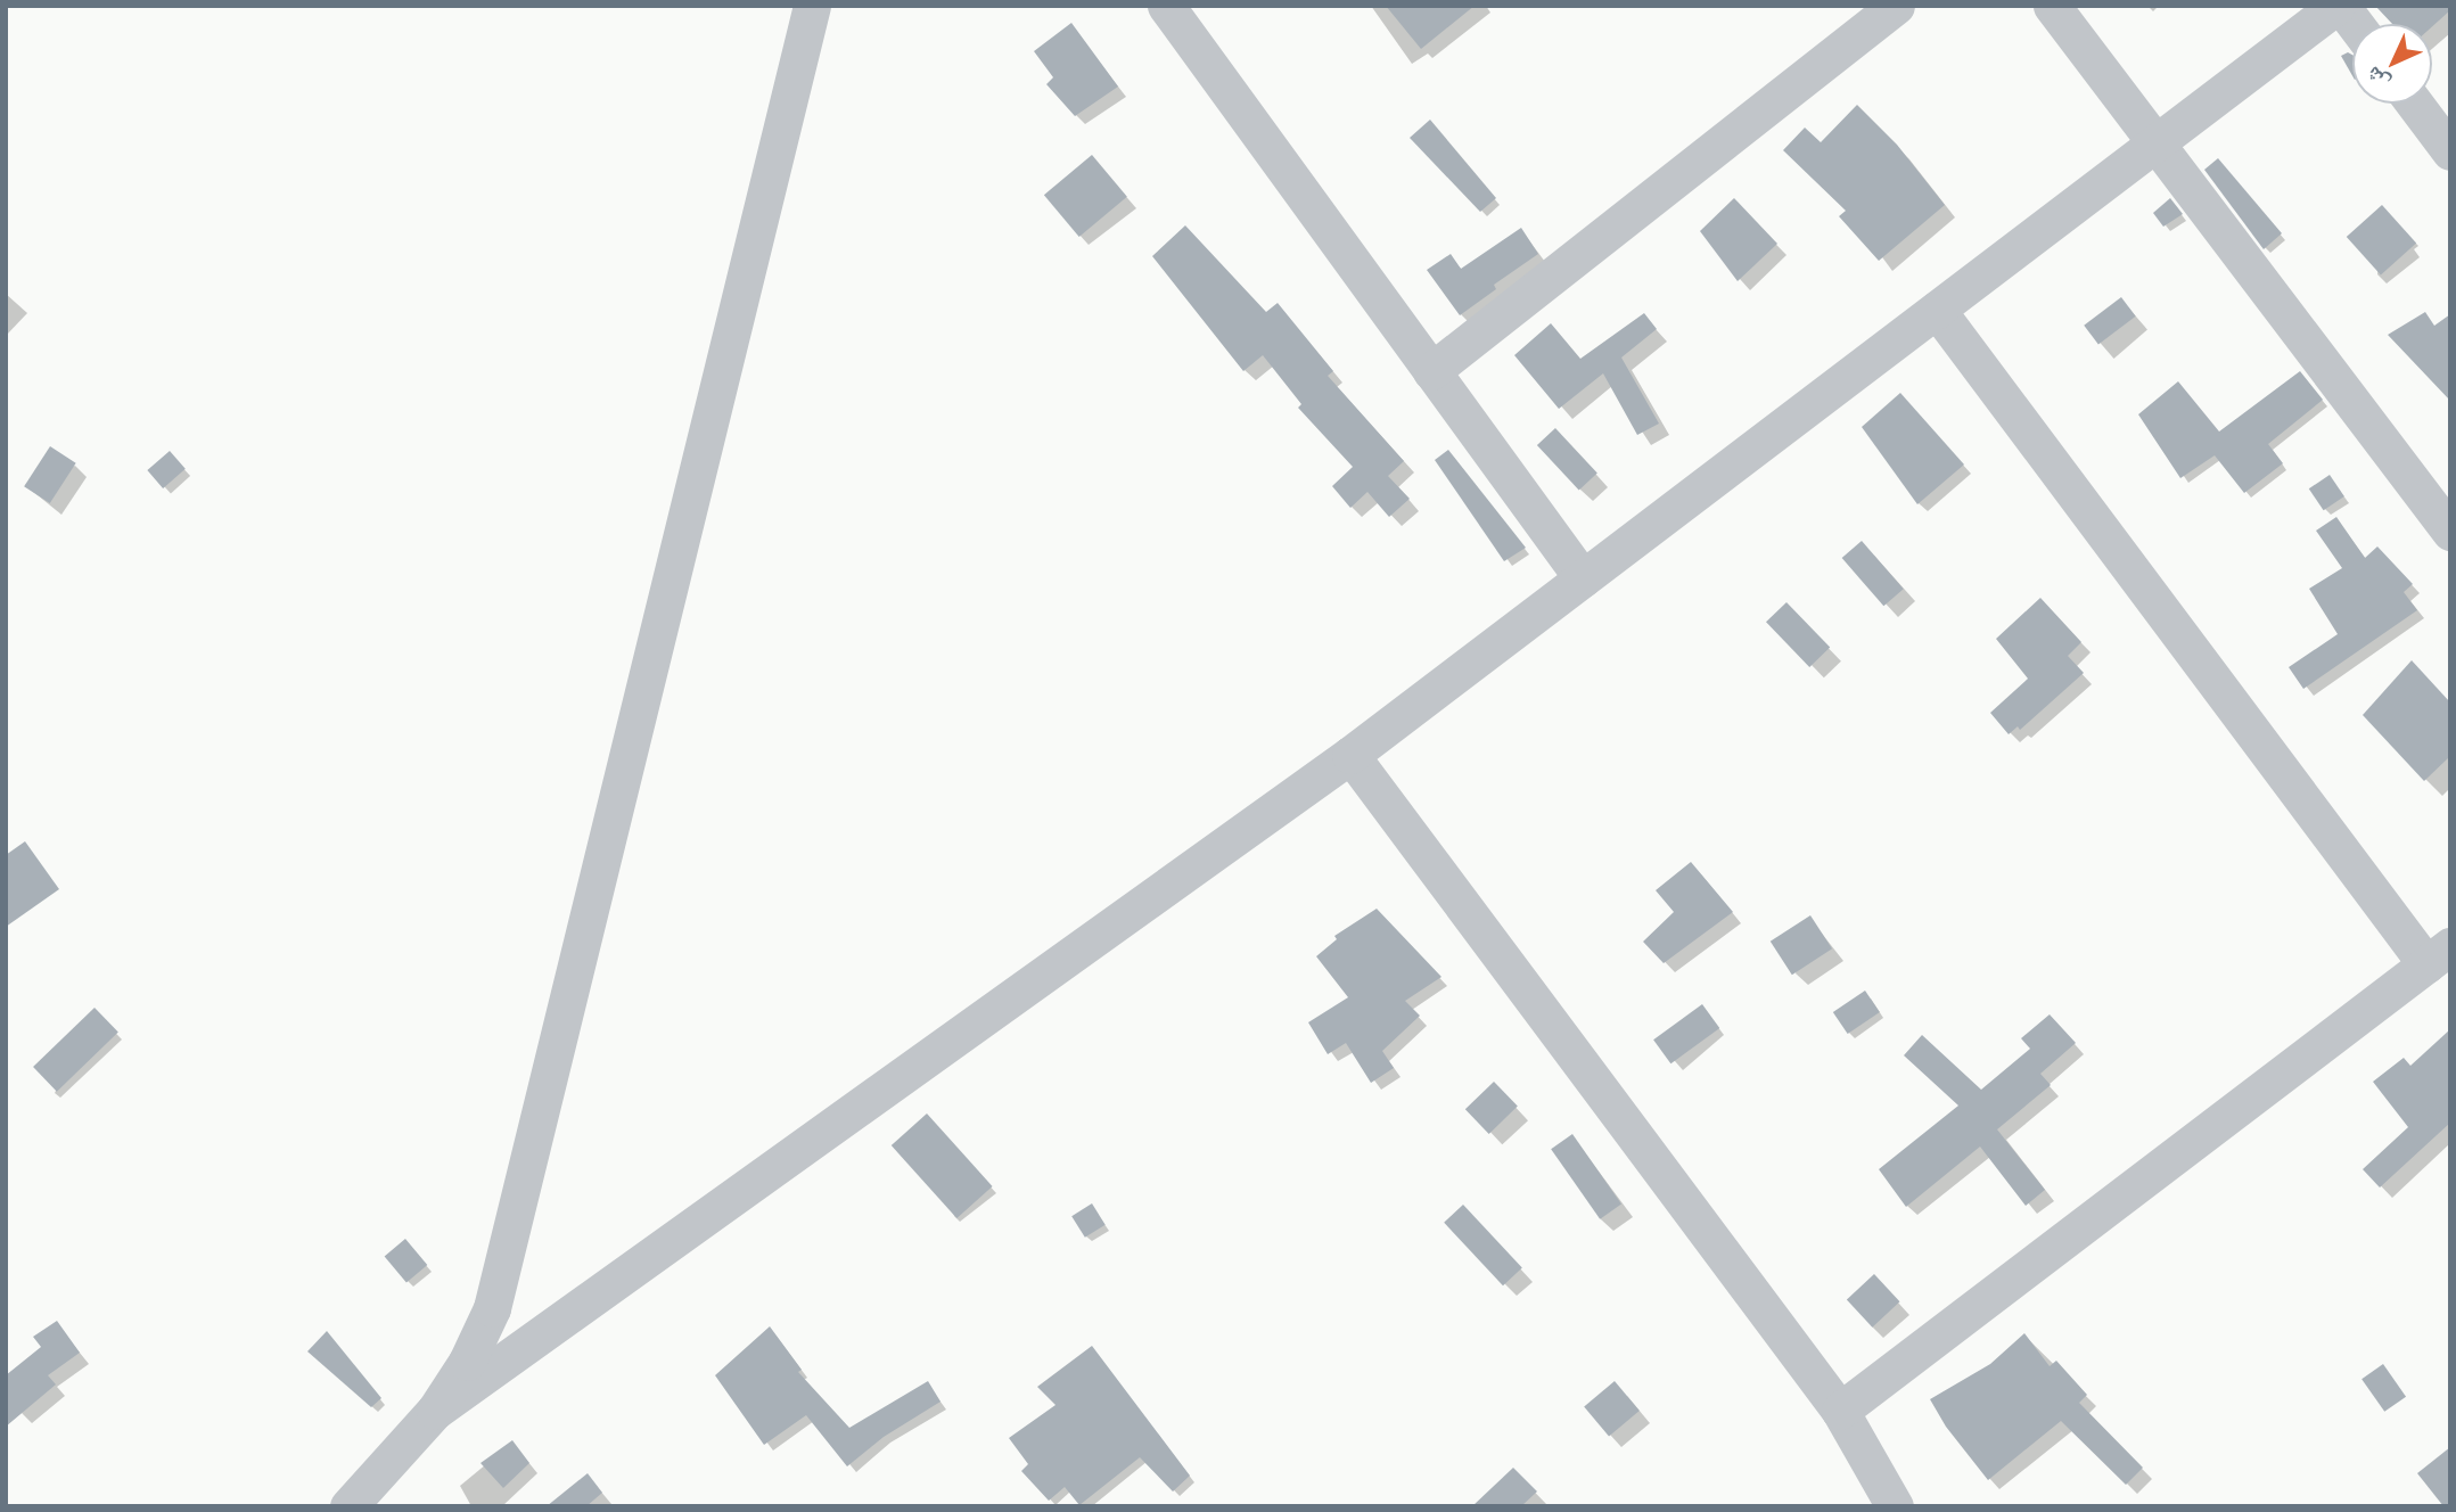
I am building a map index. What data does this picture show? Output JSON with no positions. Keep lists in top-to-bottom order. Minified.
{"north":"bottom left"}
